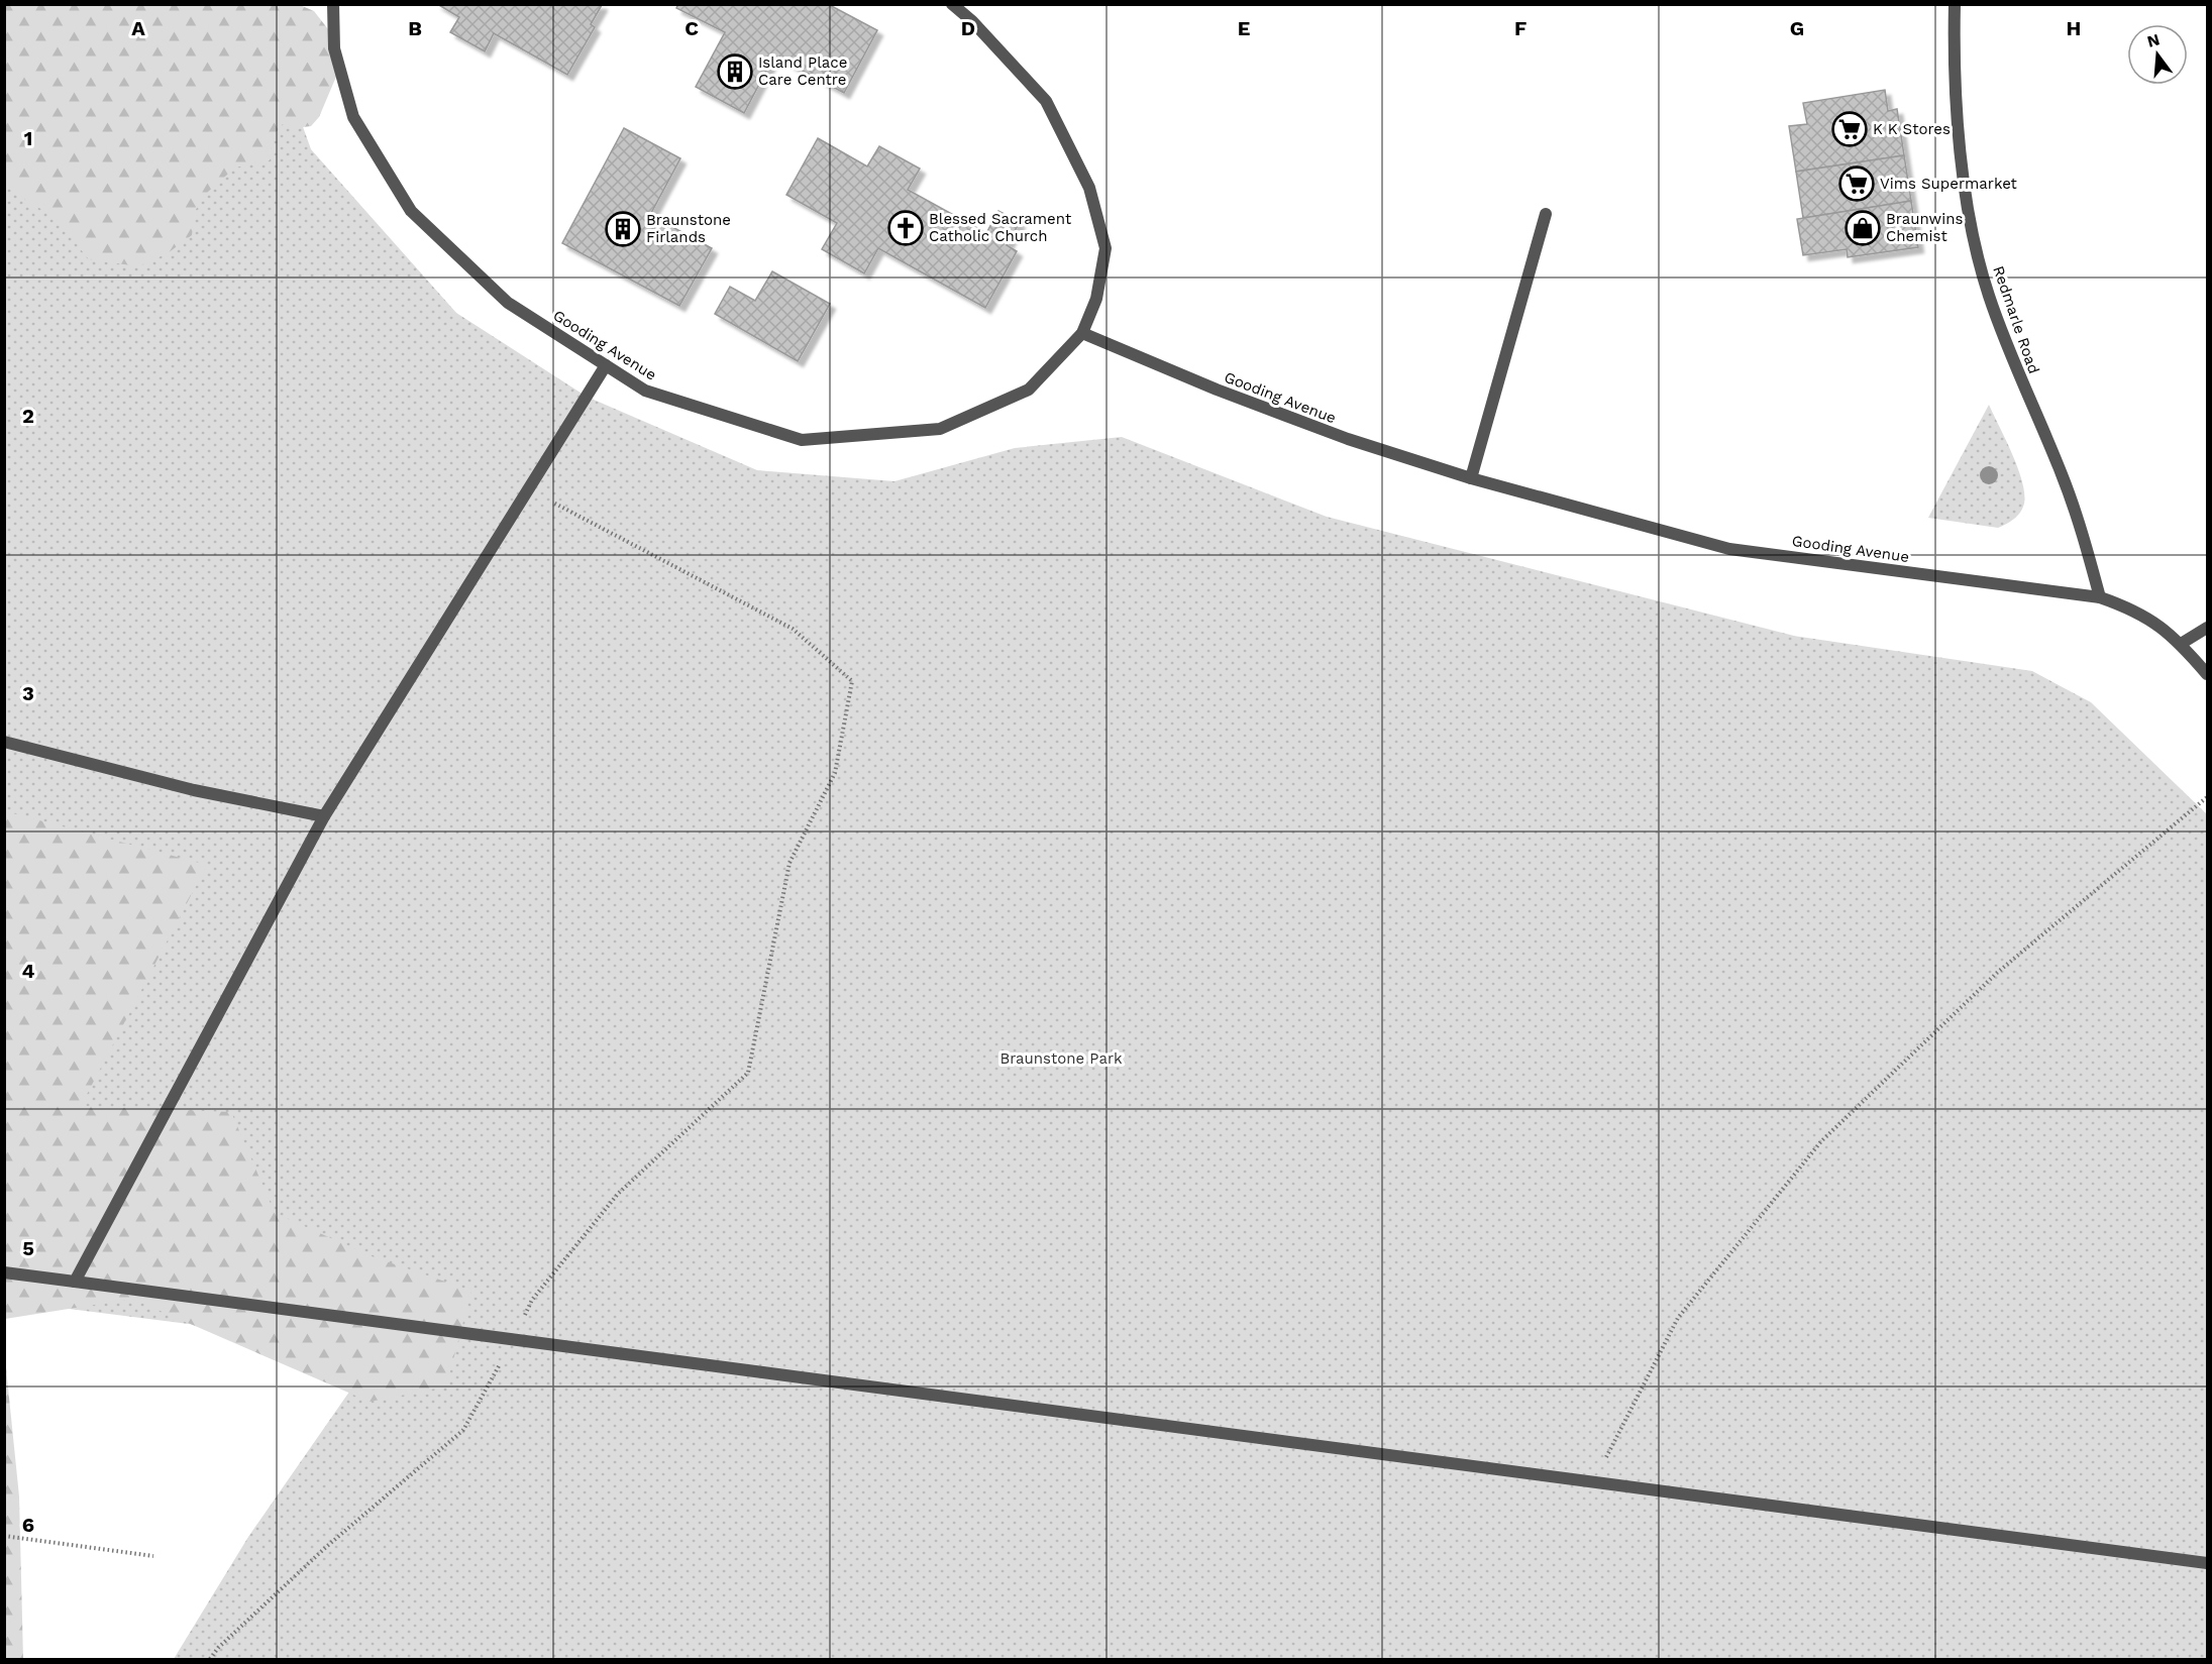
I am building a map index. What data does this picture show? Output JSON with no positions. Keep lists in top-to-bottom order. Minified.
{"streets":{"street":["Redmarle Road","Gooding Avenue"]},"crossings":[["Redmarle Road","Gooding Avenue"]],"parks":["Braunstone Park"],"places":{"building":["Island Place Care Centre","Braunstone Firlands"],"supermarket":["K K Stores","Vims Supermarket"],"church":["Blessed Sacrament Catholic Church"],"shop":["Braunwins Chemist"]},"north":"top","grid":{"columns":["A","B","C","D","E","F","G","H"],"rows":["1","2","3","4","5","6"]}}
